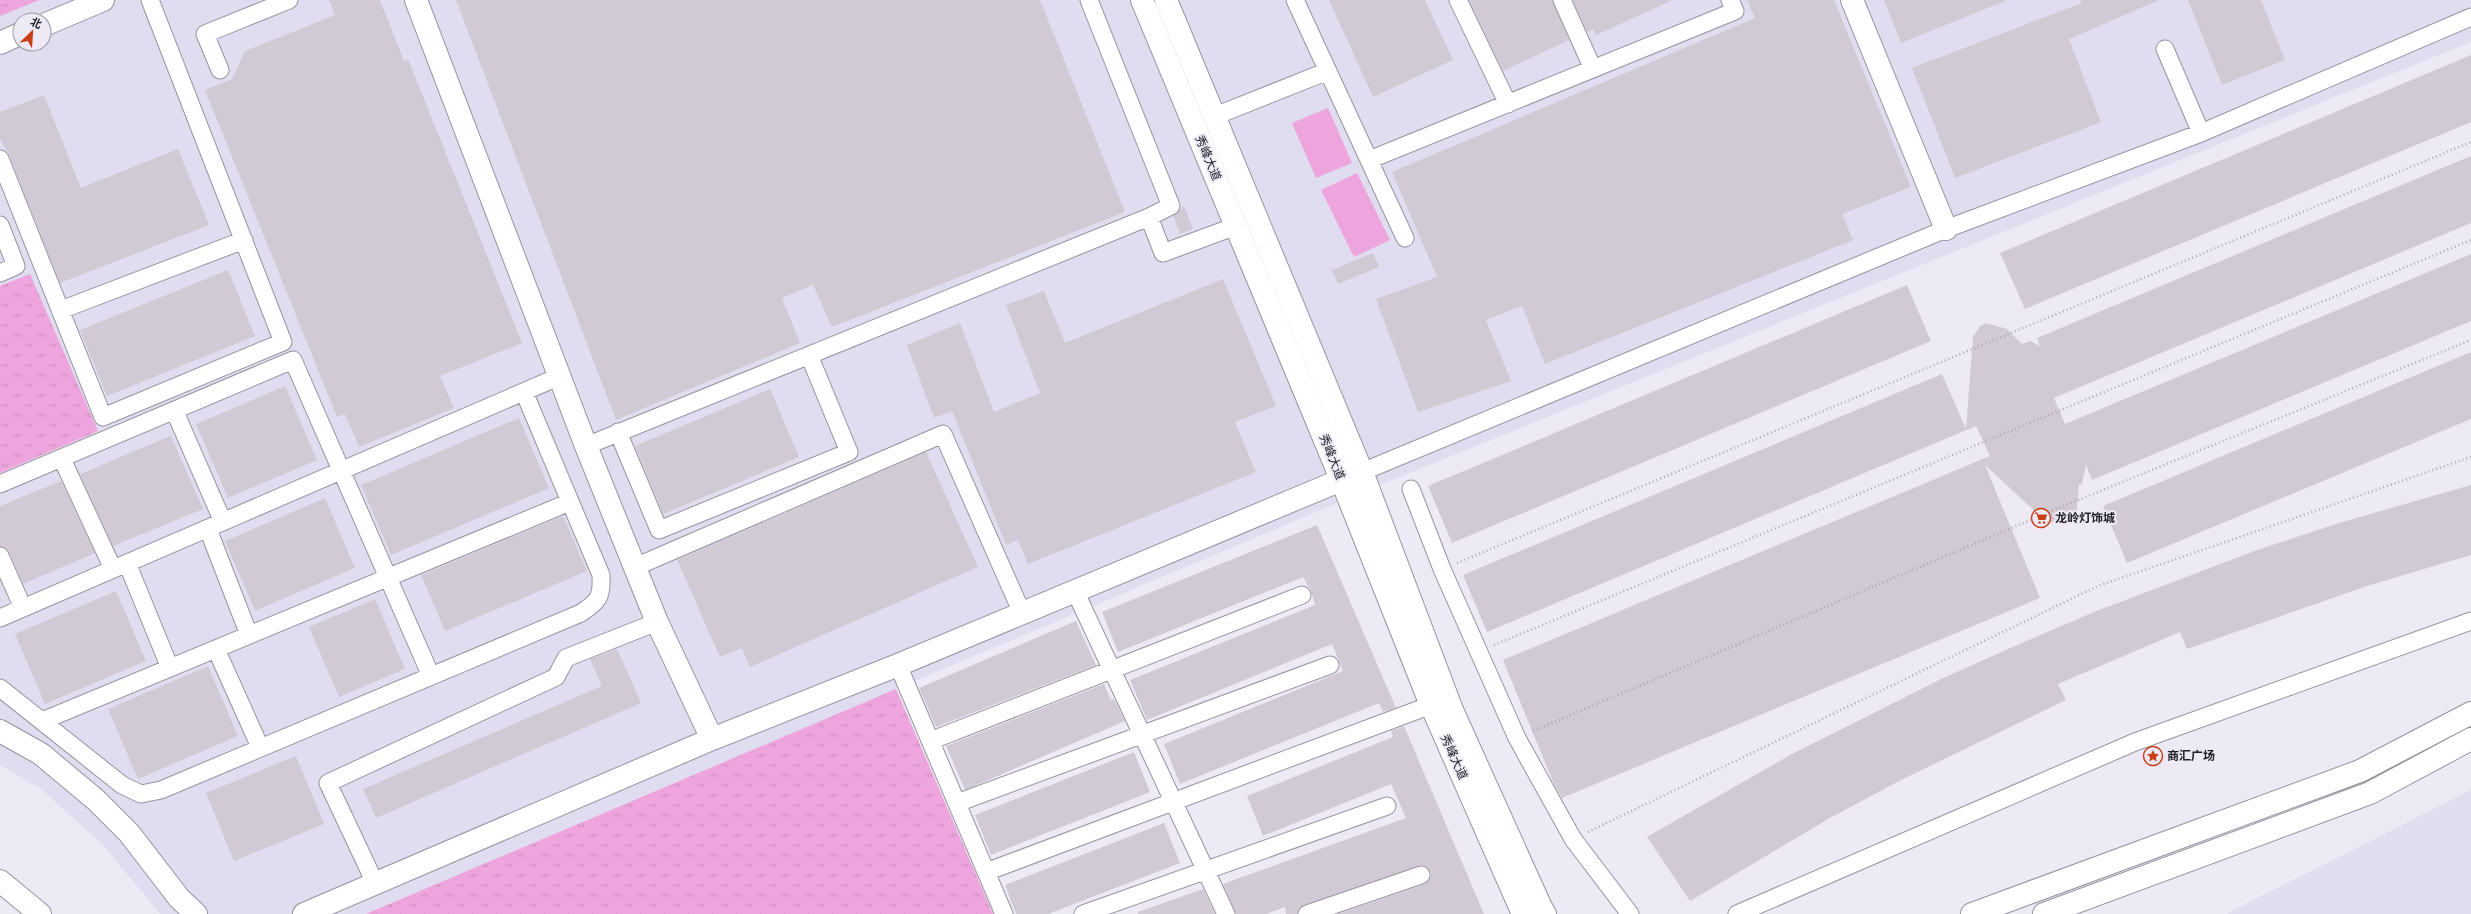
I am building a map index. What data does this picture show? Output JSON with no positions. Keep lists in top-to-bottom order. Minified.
{"streets":{"main road":["秀峰大道"]},"places":{"supermarket":["龙岭灯饰城"],"place":["商汇广场"]},"north":"top right"}
